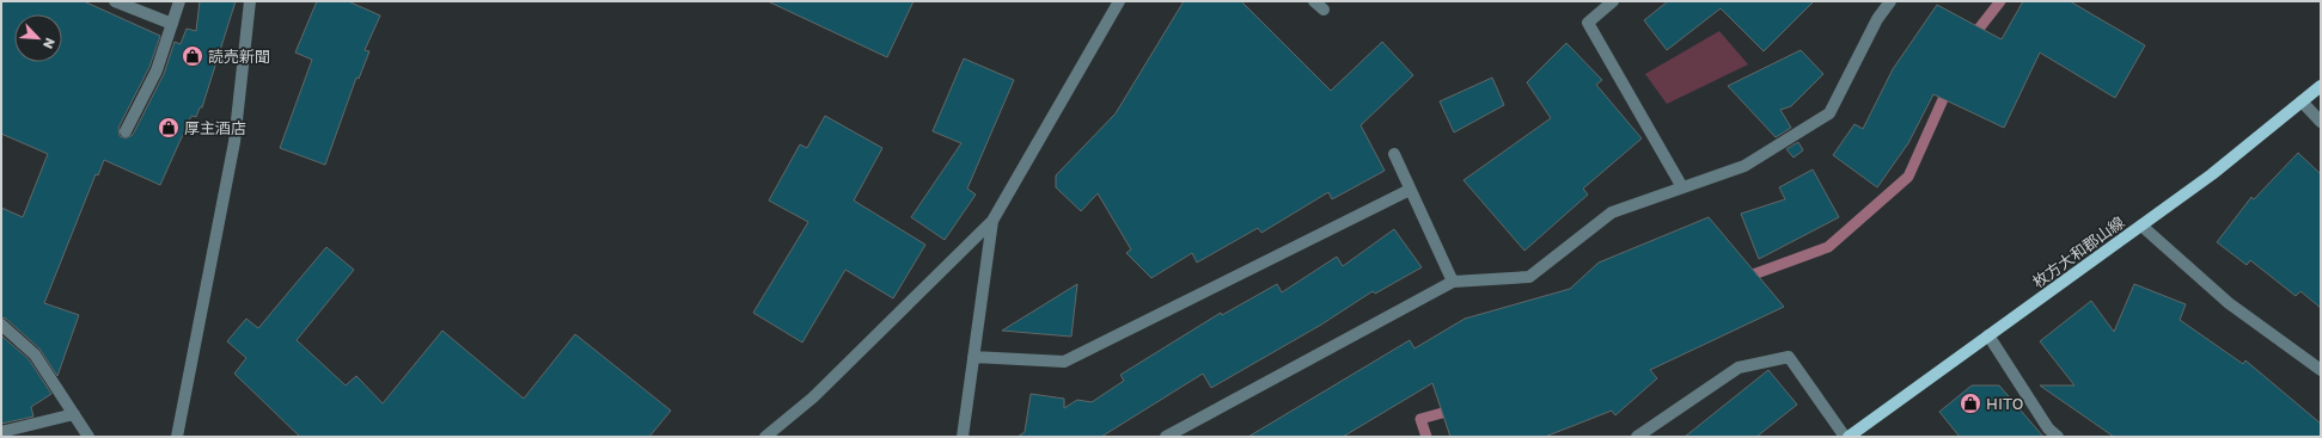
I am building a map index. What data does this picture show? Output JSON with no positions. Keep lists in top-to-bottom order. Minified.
{"streets":{"main road":["枚方大和郡山線"]},"places":{"shop":["読売新聞","厚主酒店","HITO"]},"north":"bottom right"}
